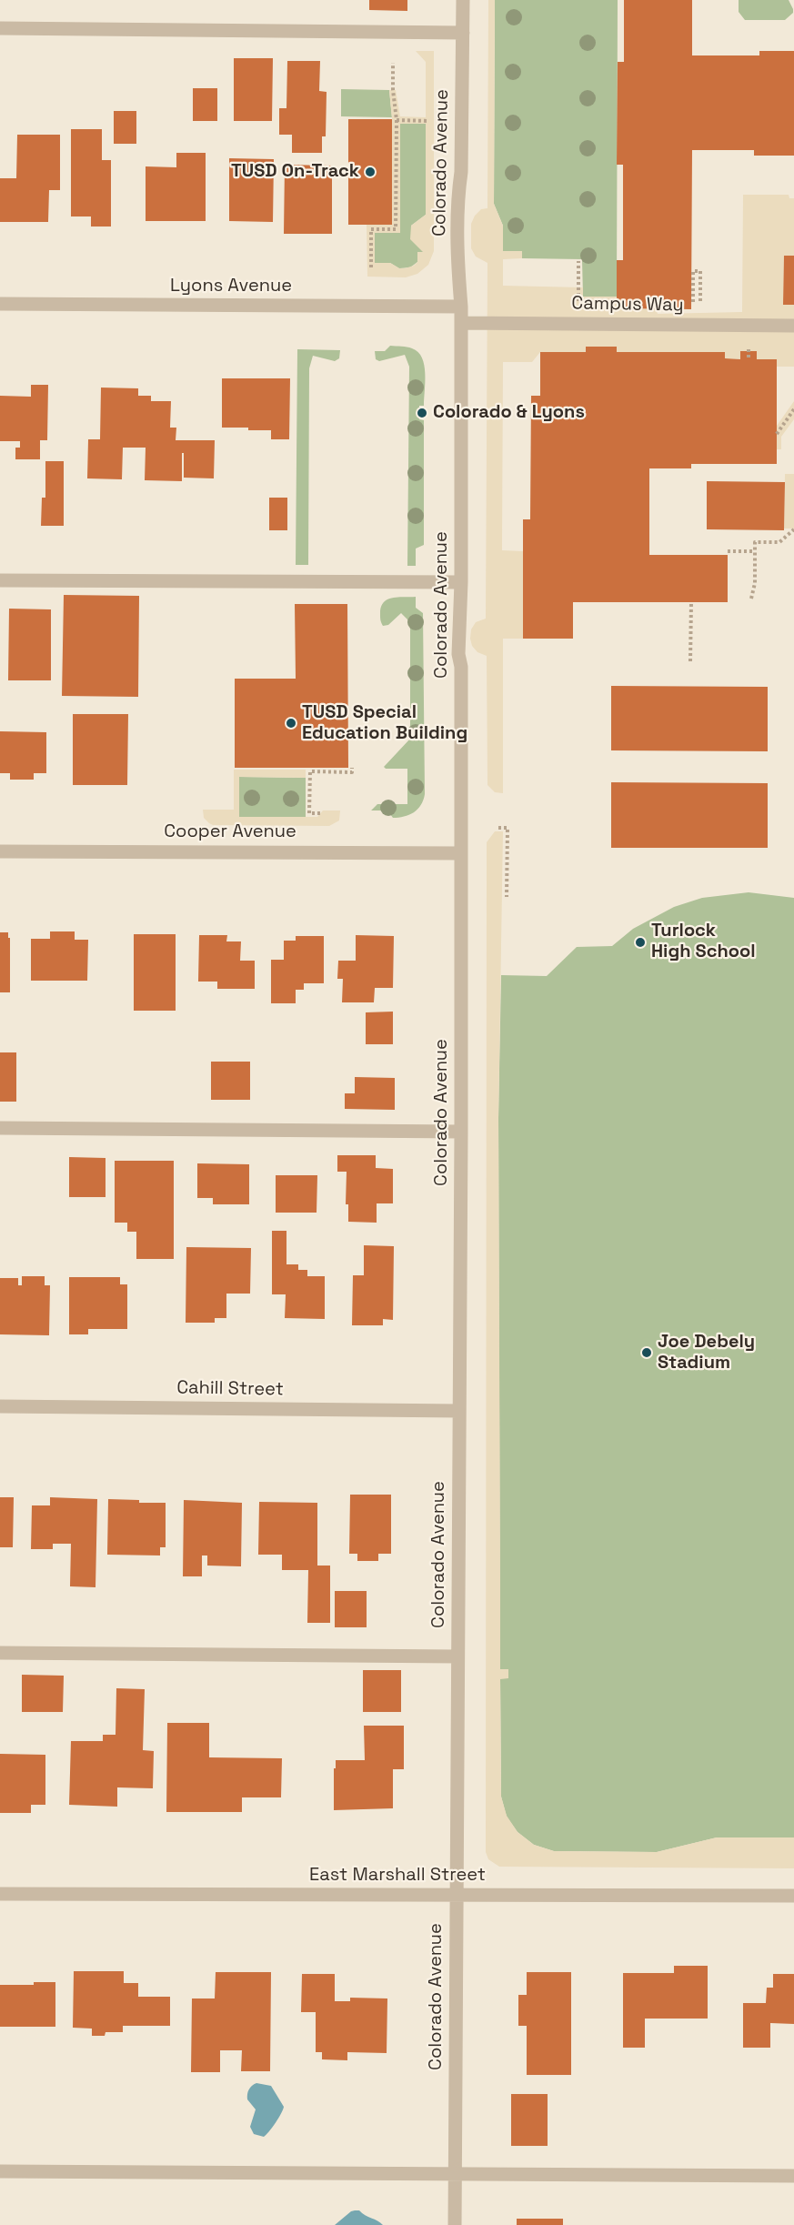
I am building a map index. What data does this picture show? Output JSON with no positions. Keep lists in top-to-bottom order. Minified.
{"streets":{"street":["Colorado Avenue","Lyons Avenue","Campus Way","Cooper Avenue","Cahill Street","East Marshall Street"]},"crossings":[["Colorado Avenue","Lyons Avenue"],["Colorado Avenue","Campus Way"],["Colorado Avenue","Cooper Avenue"],["Colorado Avenue","Cahill Street"],["Colorado Avenue","East Marshall Street"]],"places":["TUSD On-Track","Colorado & Lyons","TUSD Special Education Building","Turlock High School","Joe Debely Stadium"]}
